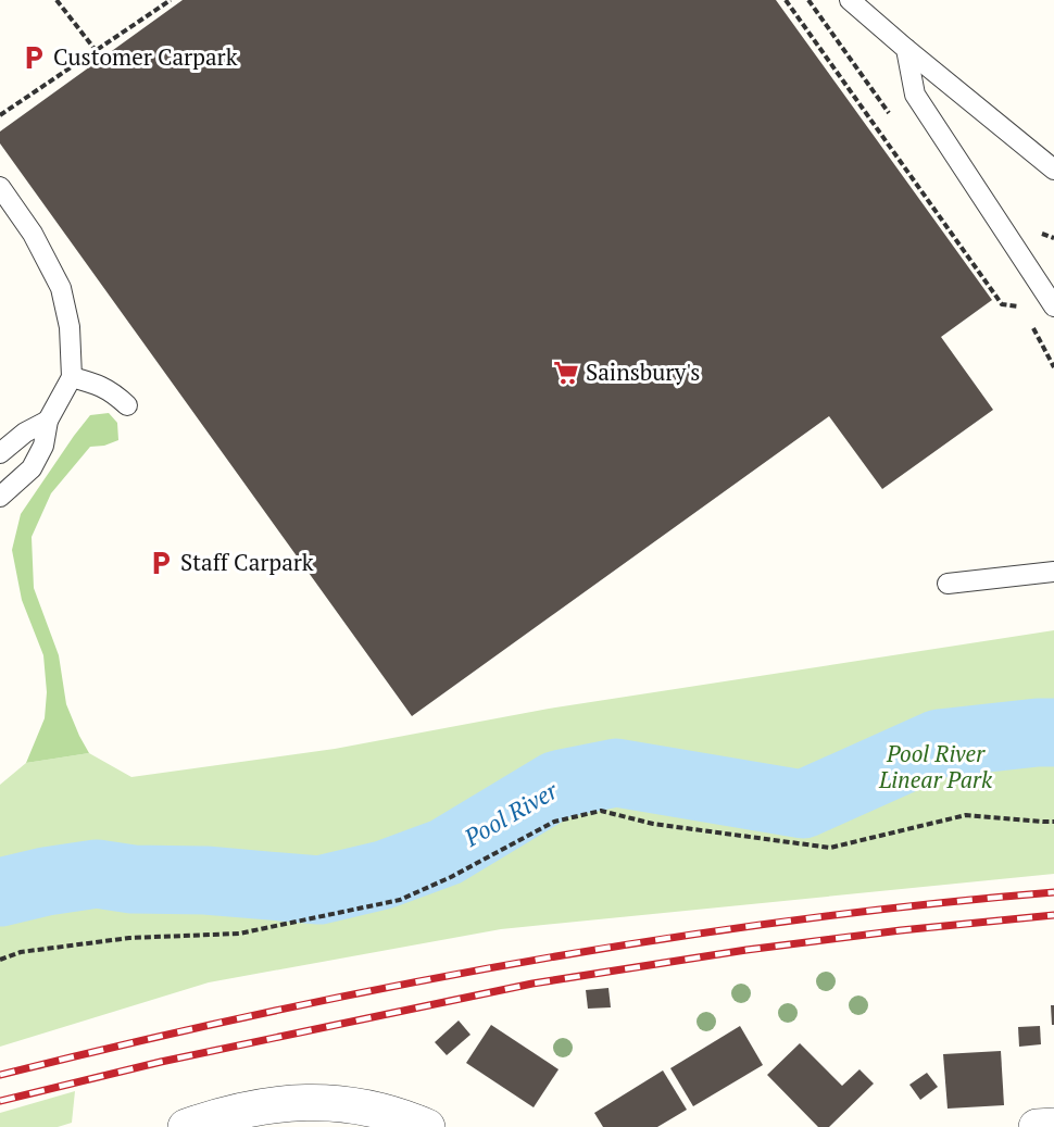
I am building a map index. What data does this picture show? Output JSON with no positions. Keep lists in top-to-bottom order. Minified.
{"water":["Pool River"],"parks":["Pool River Linear Park"],"places":{"parking":["Customer Carpark","Staff Carpark"],"supermarket":["Sainsbury's"]}}
